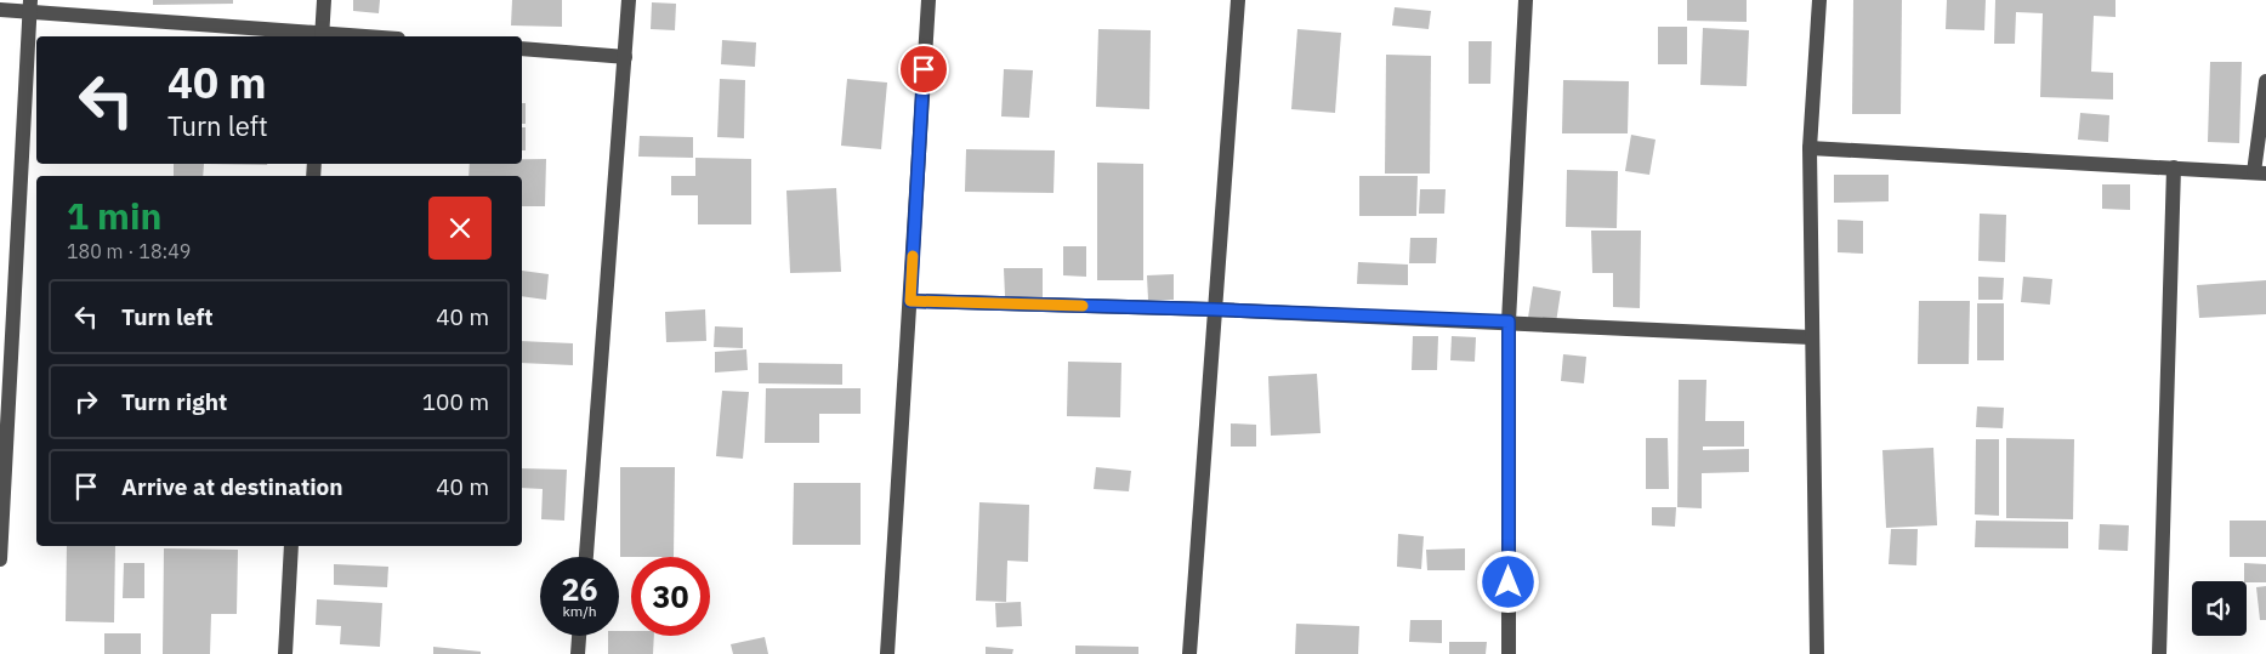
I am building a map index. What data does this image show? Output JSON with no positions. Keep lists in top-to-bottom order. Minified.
{"page":{"turn":["40 m","Turn left"],"heading":["1 min","180 m · 18:49"],"list":[{"name":"Turn left","value":"40 m"},{"name":"Turn right","value":"100 m"},{"name":"Arrive at destination","value":"40 m"}],"speed":"26 km/h","limit":"30"}}
